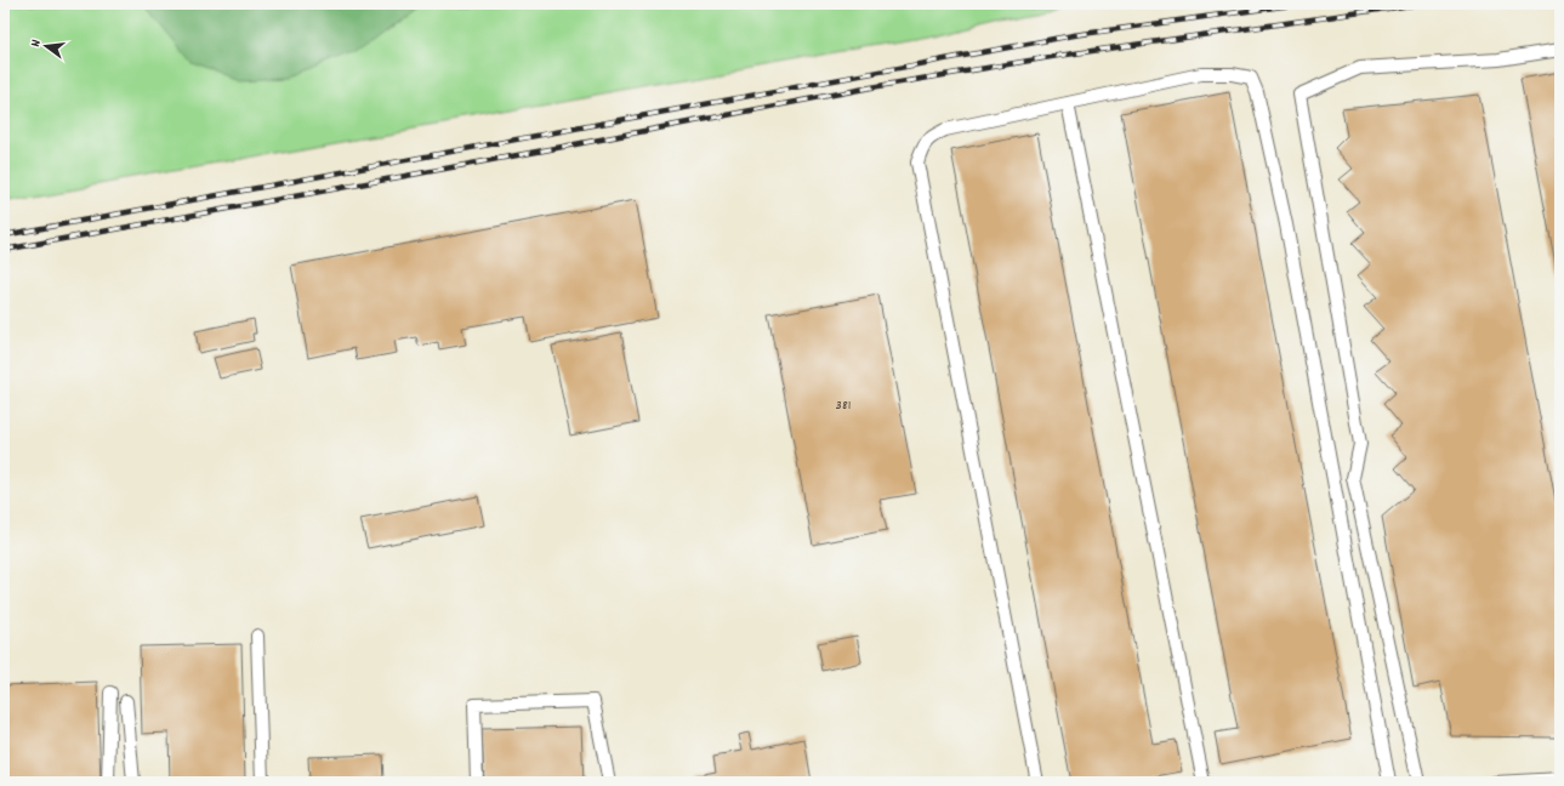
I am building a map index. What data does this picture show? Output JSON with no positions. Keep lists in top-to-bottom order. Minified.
{"house_numbers":["381"],"north":"left"}
